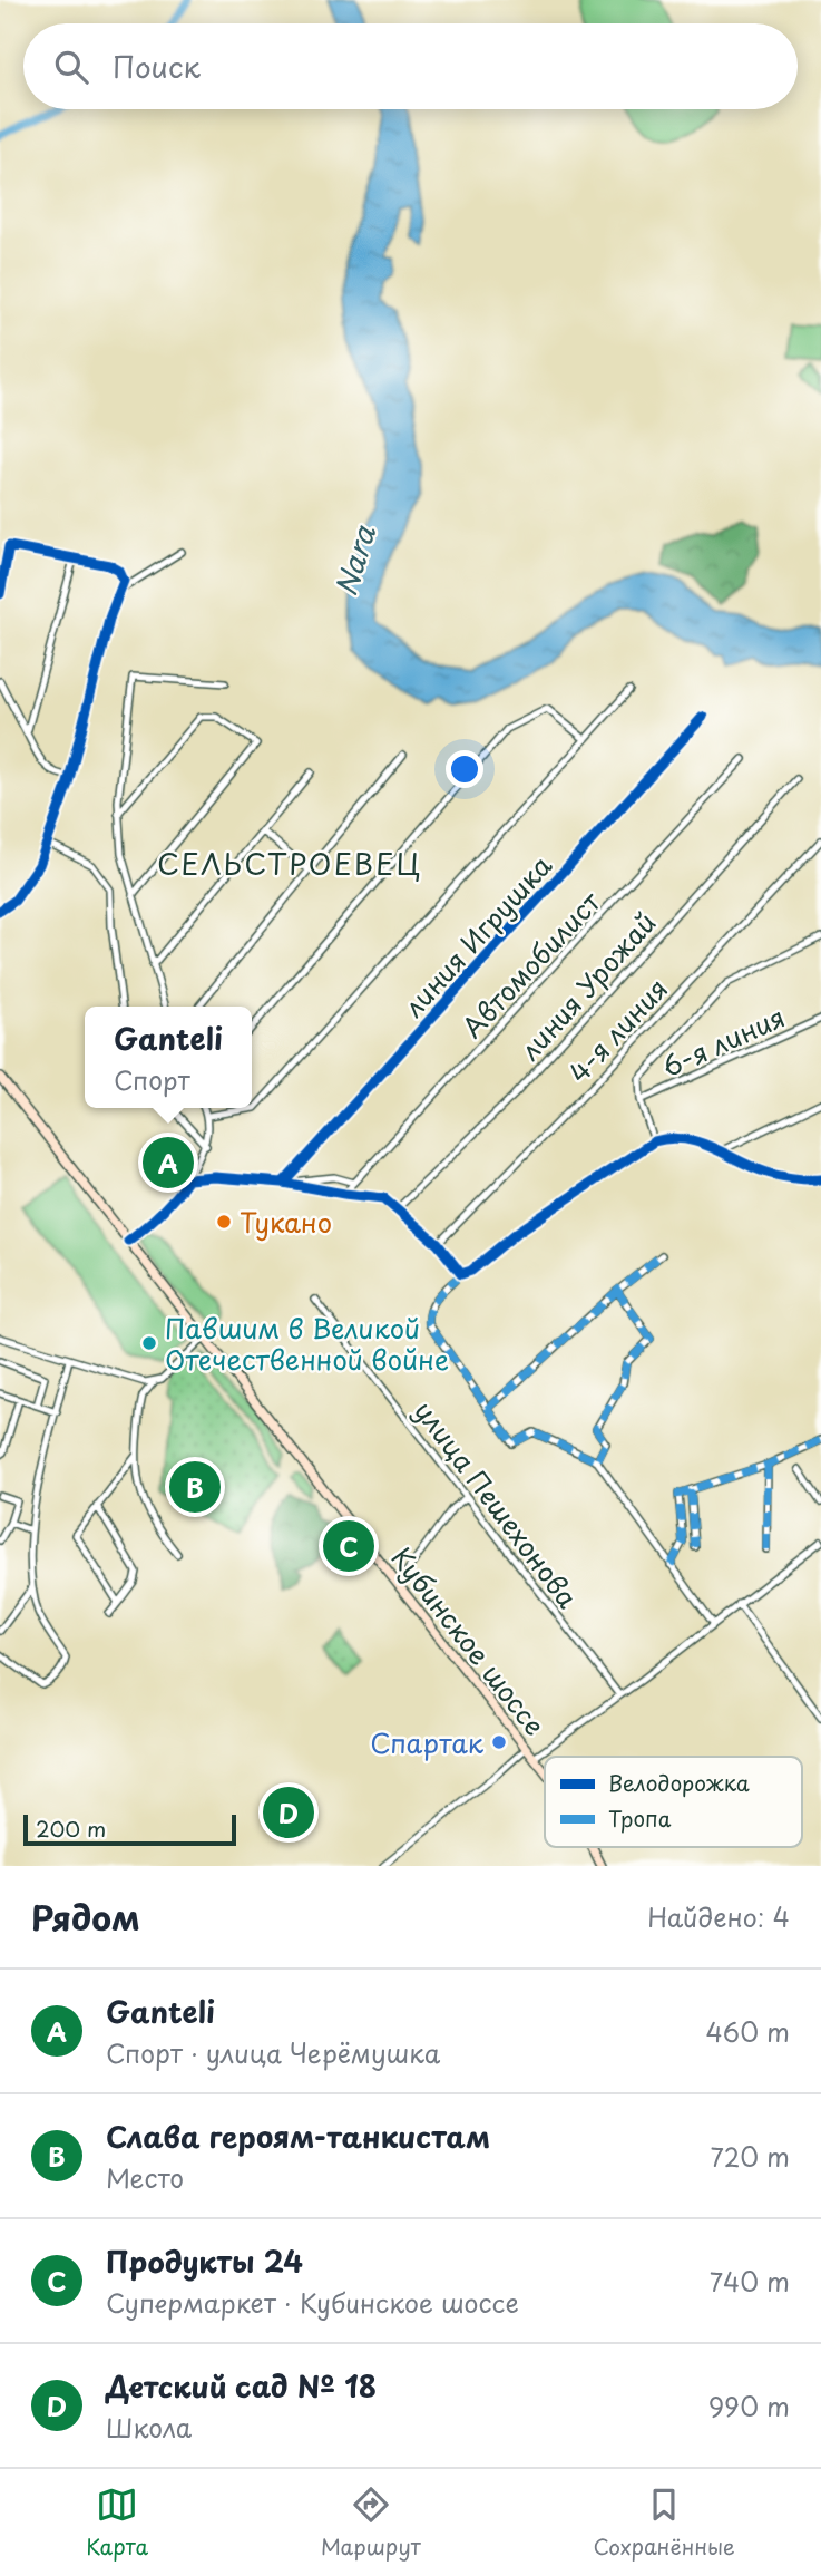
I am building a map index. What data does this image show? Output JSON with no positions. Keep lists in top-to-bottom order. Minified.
{"streets":{"main road":["Кубинское шоссе"],"street":["линия Игрушка","Автомобилист","линия Урожай","4-я линия","6-я линия","улица Пешехонова"]},"districts":["СЕЛЬСТРОЕВЕЦ"],"water":["Nara"],"places":["Тукано","Павшим в Великой Отечественной войне","Спартак"],"legend":["Велодорожка","Тропа"],"scale_bar":"200 m","page":{"search":"Поиск","popup":["Ganteli","Спорт"],"pins":["A","B","C","D"],"scale":"200 m","heading":["Рядом","Найдено: 4"],"list":[{"mark":"A","name":"Ganteli","note":"Спорт · улица Черёмушка","value":"460 m"},{"mark":"B","name":"Слава героям-танкистам","note":"Место","value":"720 m"},{"mark":"C","name":"Продукты 24","note":"Супермаркет · Кубинское шоссе","value":"740 m"},{"mark":"D","name":"Детский сад № 18","note":"Школа","value":"990 m"}],"nav":["Карта","Маршрут","Сохранённые"]}}
